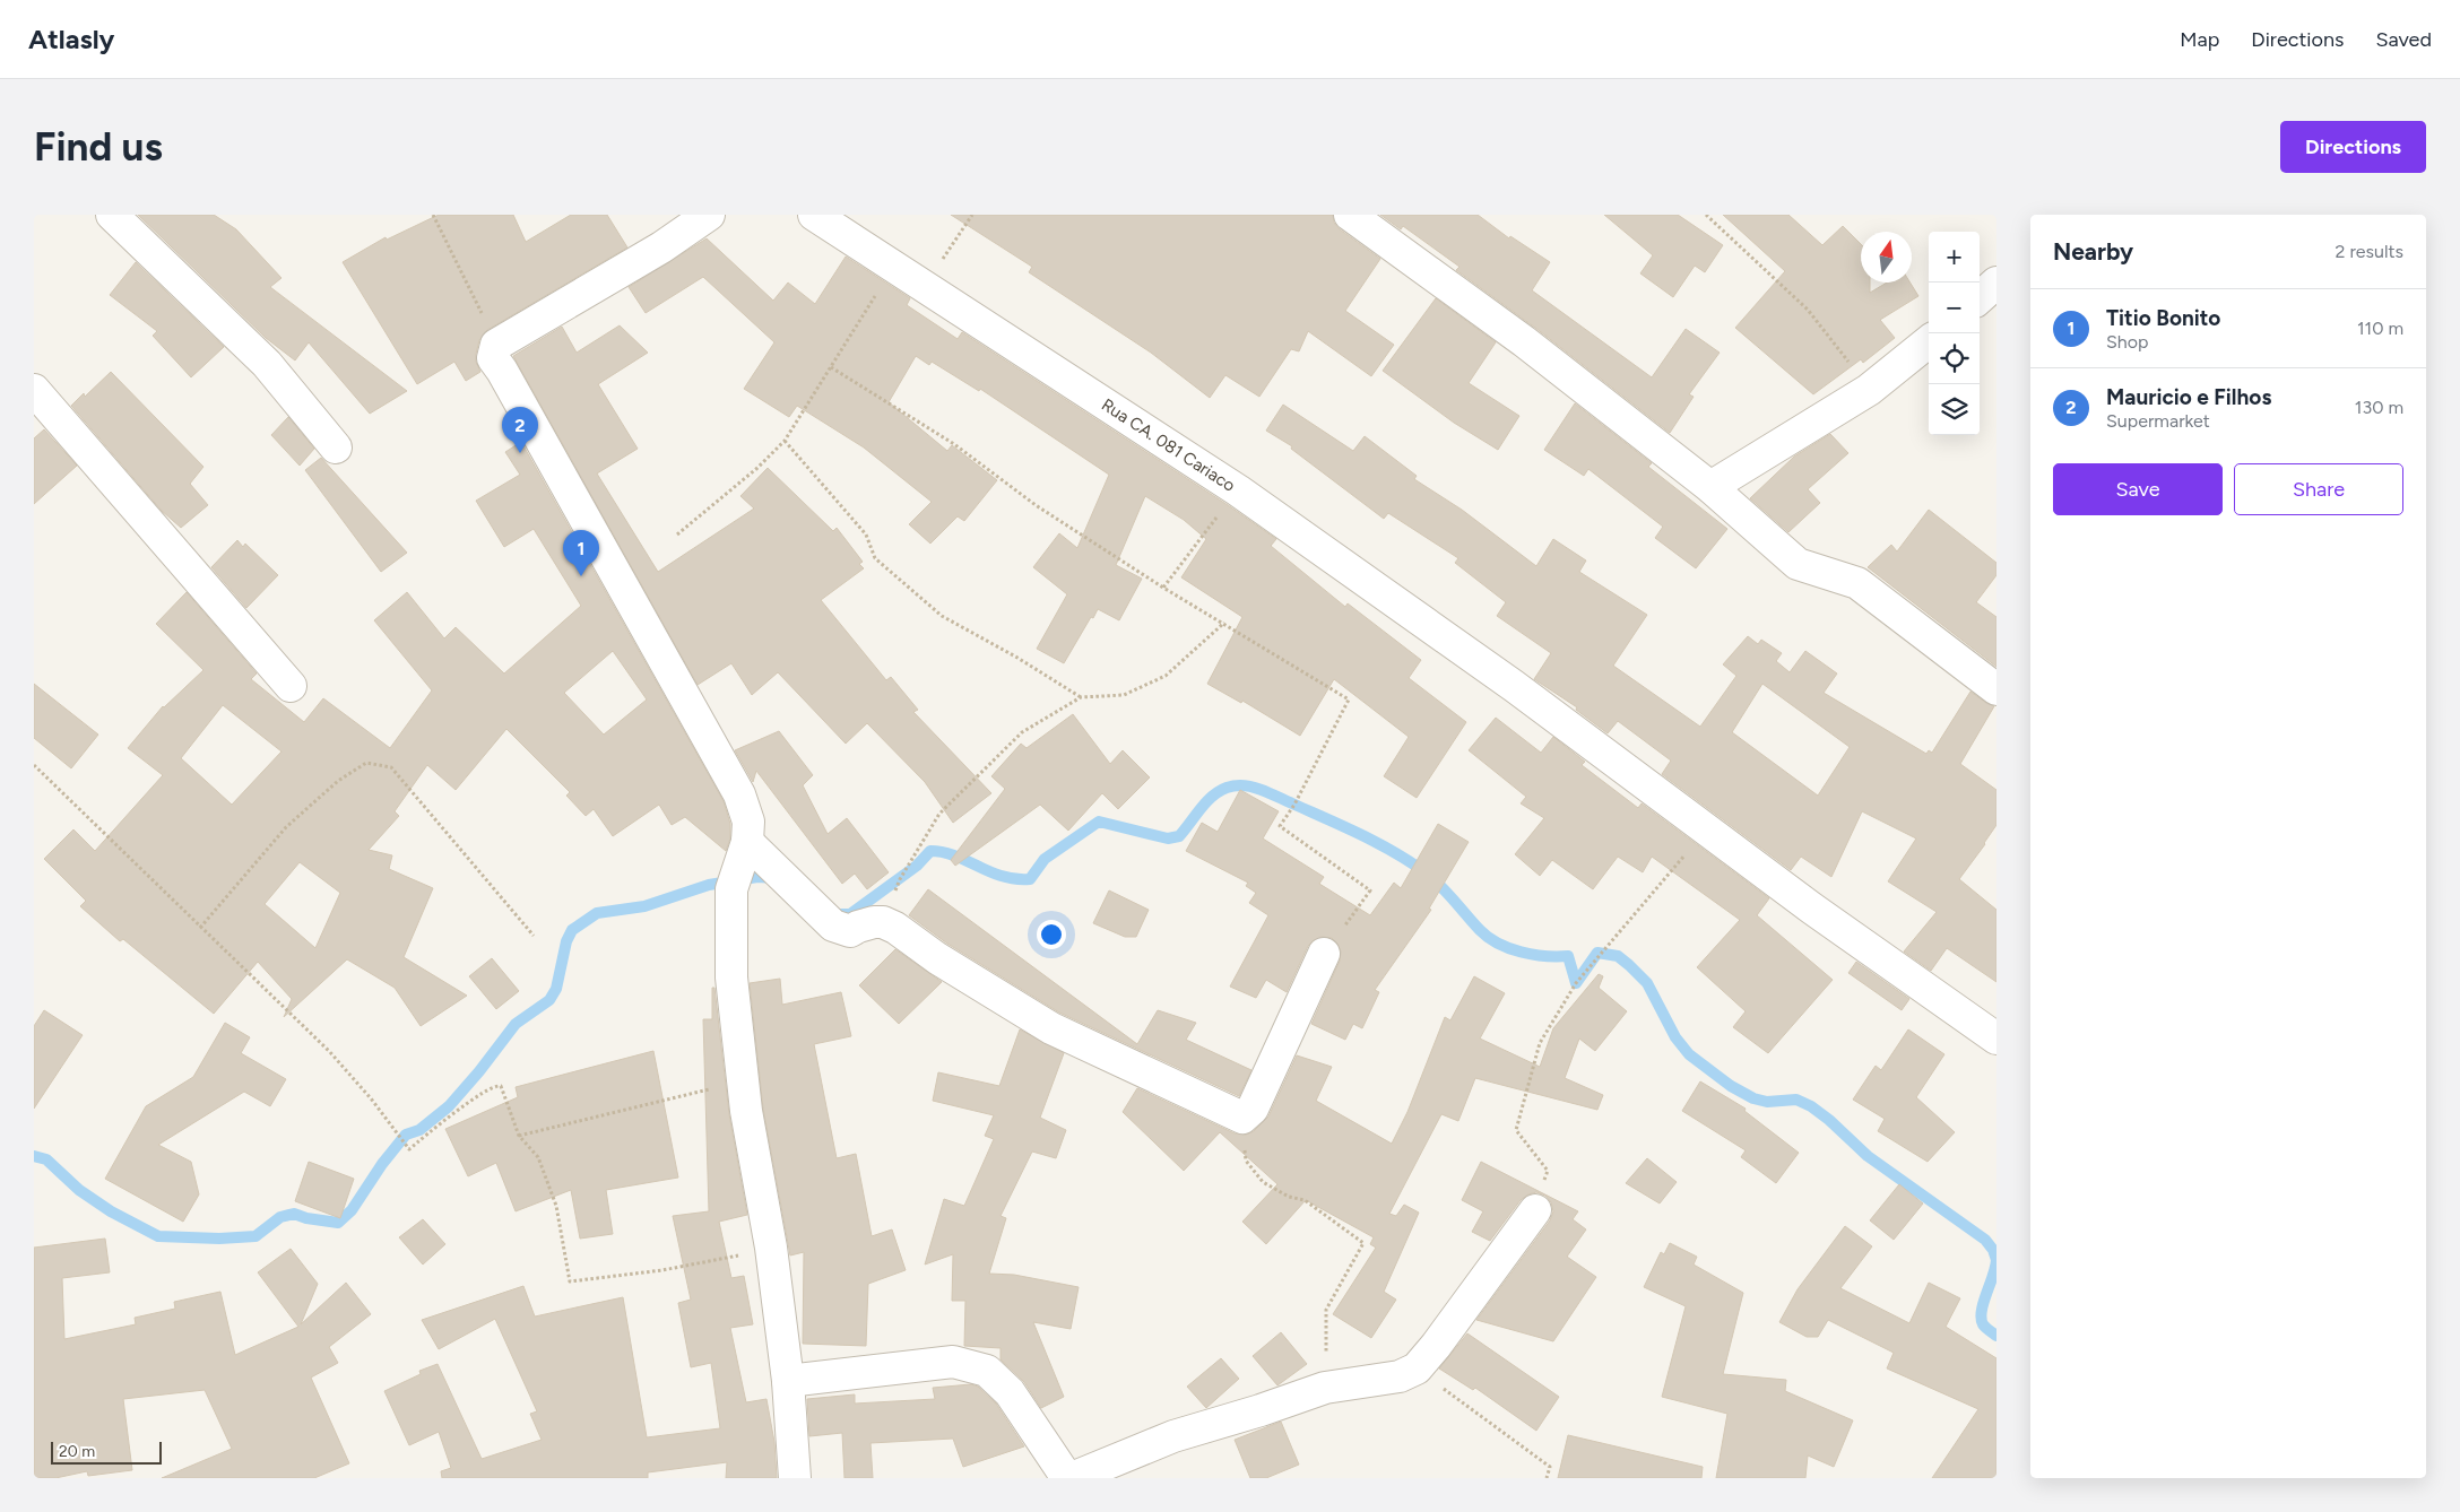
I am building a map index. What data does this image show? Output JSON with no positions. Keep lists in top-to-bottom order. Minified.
{"streets":{"street":["Rua CA. 081 Cariaco"]},"scale_bar":"20 m","north":"top","page":{"header":"Atlasly","nav":["Map","Directions","Saved"],"buttons":["Directions",["Save","Share"]],"title":"Find us","heading":["Nearby","2 results"],"map_buttons":["+","−"],"list":[{"mark":"1","name":"Titio Bonito","note":"Shop","value":"110 m"},{"mark":"2","name":"Mauricio e Filhos","note":"Supermarket","value":"130 m"}],"pins":["2","1"],"scale":"20 m"}}
